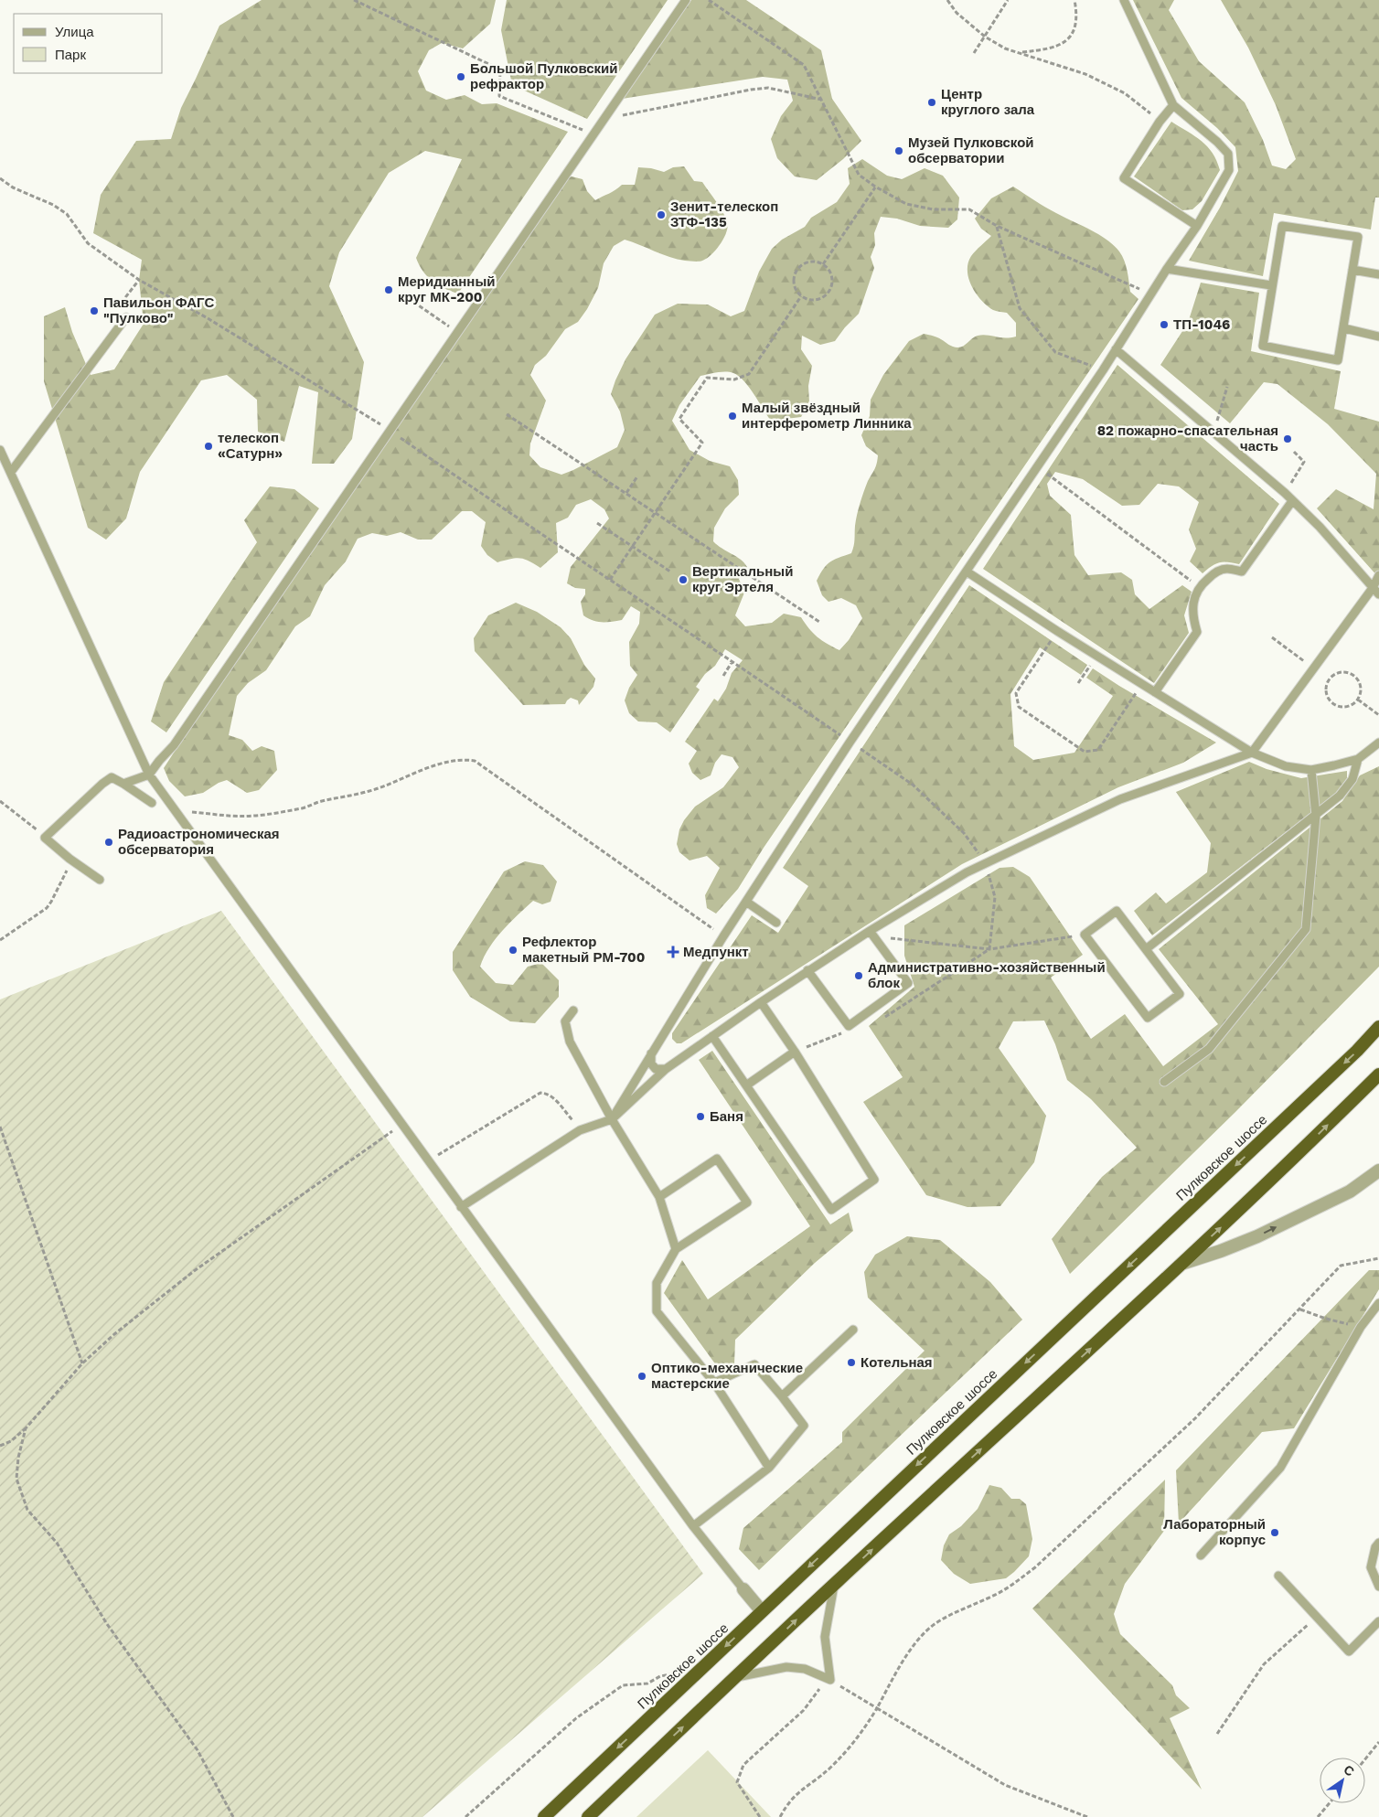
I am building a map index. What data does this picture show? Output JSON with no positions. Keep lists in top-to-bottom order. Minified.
{"streets":{"highway":["Пулковское шоссе"]},"places":{"other":["Большой Пулковский рефрактор","Центр круглого зала","Музей Пулковской обсерватории","Зенит-телескоп ЗТФ-135","Меридианный круг МК-200","Павильон ФАГС \"Пулково\"","ТП-1046","Малый звёздный интерферометр Линника","82 пожарно-спасательная часть","телескоп «Сатурн»","Вертикальный круг Эртеля","Радиоастрономическая обсерватория","Рефлектор макетный РМ-700","Административно-хозяйственный блок","Баня","Котельная","Оптико-механические мастерские","Лабораторный корпус"],"health":["Медпункт"]},"legend":["Улица","Парк"],"north":"top right"}
